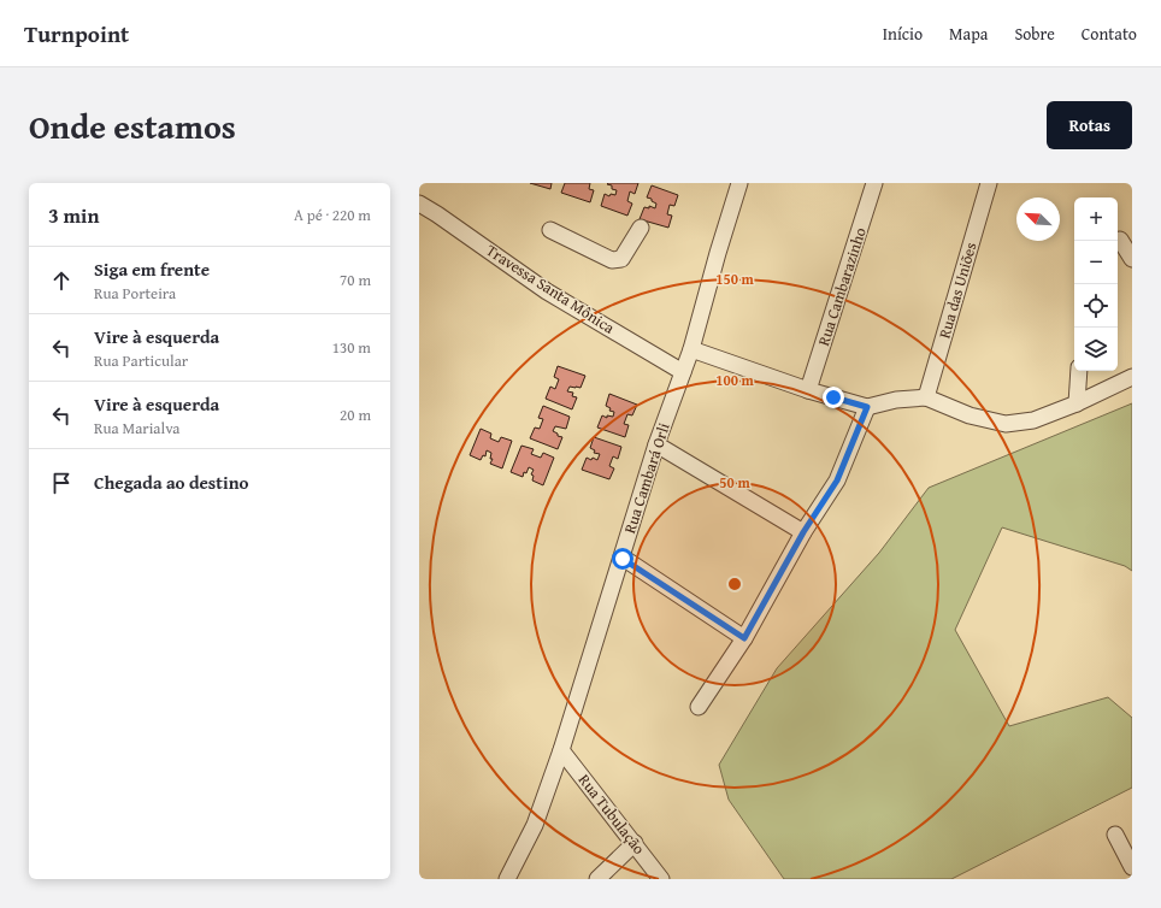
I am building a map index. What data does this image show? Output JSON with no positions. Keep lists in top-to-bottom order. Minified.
{"streets":{"street":["Rua Cambarazinho","Travessa Santa Mônica","Rua das Uniões","Rua Cambará Orli","Rua Tubulação"]},"crossings":[["Travessa Santa Mônica","Rua Cambará Orli"],["Rua Cambará Orli","Rua Tubulação"]],"north":"top left","page":{"header":"Turnpoint","nav":["Início","Mapa","Sobre","Contato"],"title":"Onde estamos","buttons":"Rotas","heading":["3 min","A pé · 220 m"],"map_buttons":["+","−"],"list":[["Siga em frente","Rua Porteira","70 m"],["Vire à esquerda","Rua Particular","130 m"],["Vire à esquerda","Rua Marialva","20 m"],"Chegada ao destino"]},"rings":["150 m","100 m","50 m"]}
